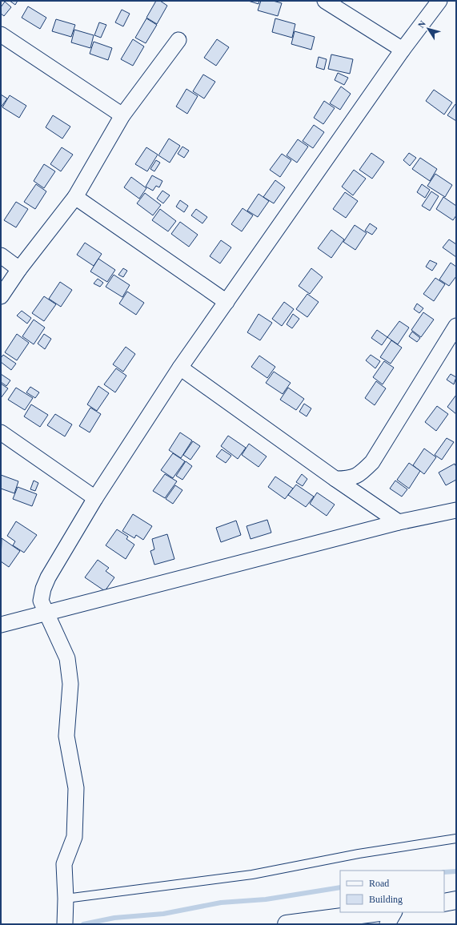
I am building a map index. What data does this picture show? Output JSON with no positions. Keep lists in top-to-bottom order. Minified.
{"legend":["Road","Building"],"north":"top left"}
